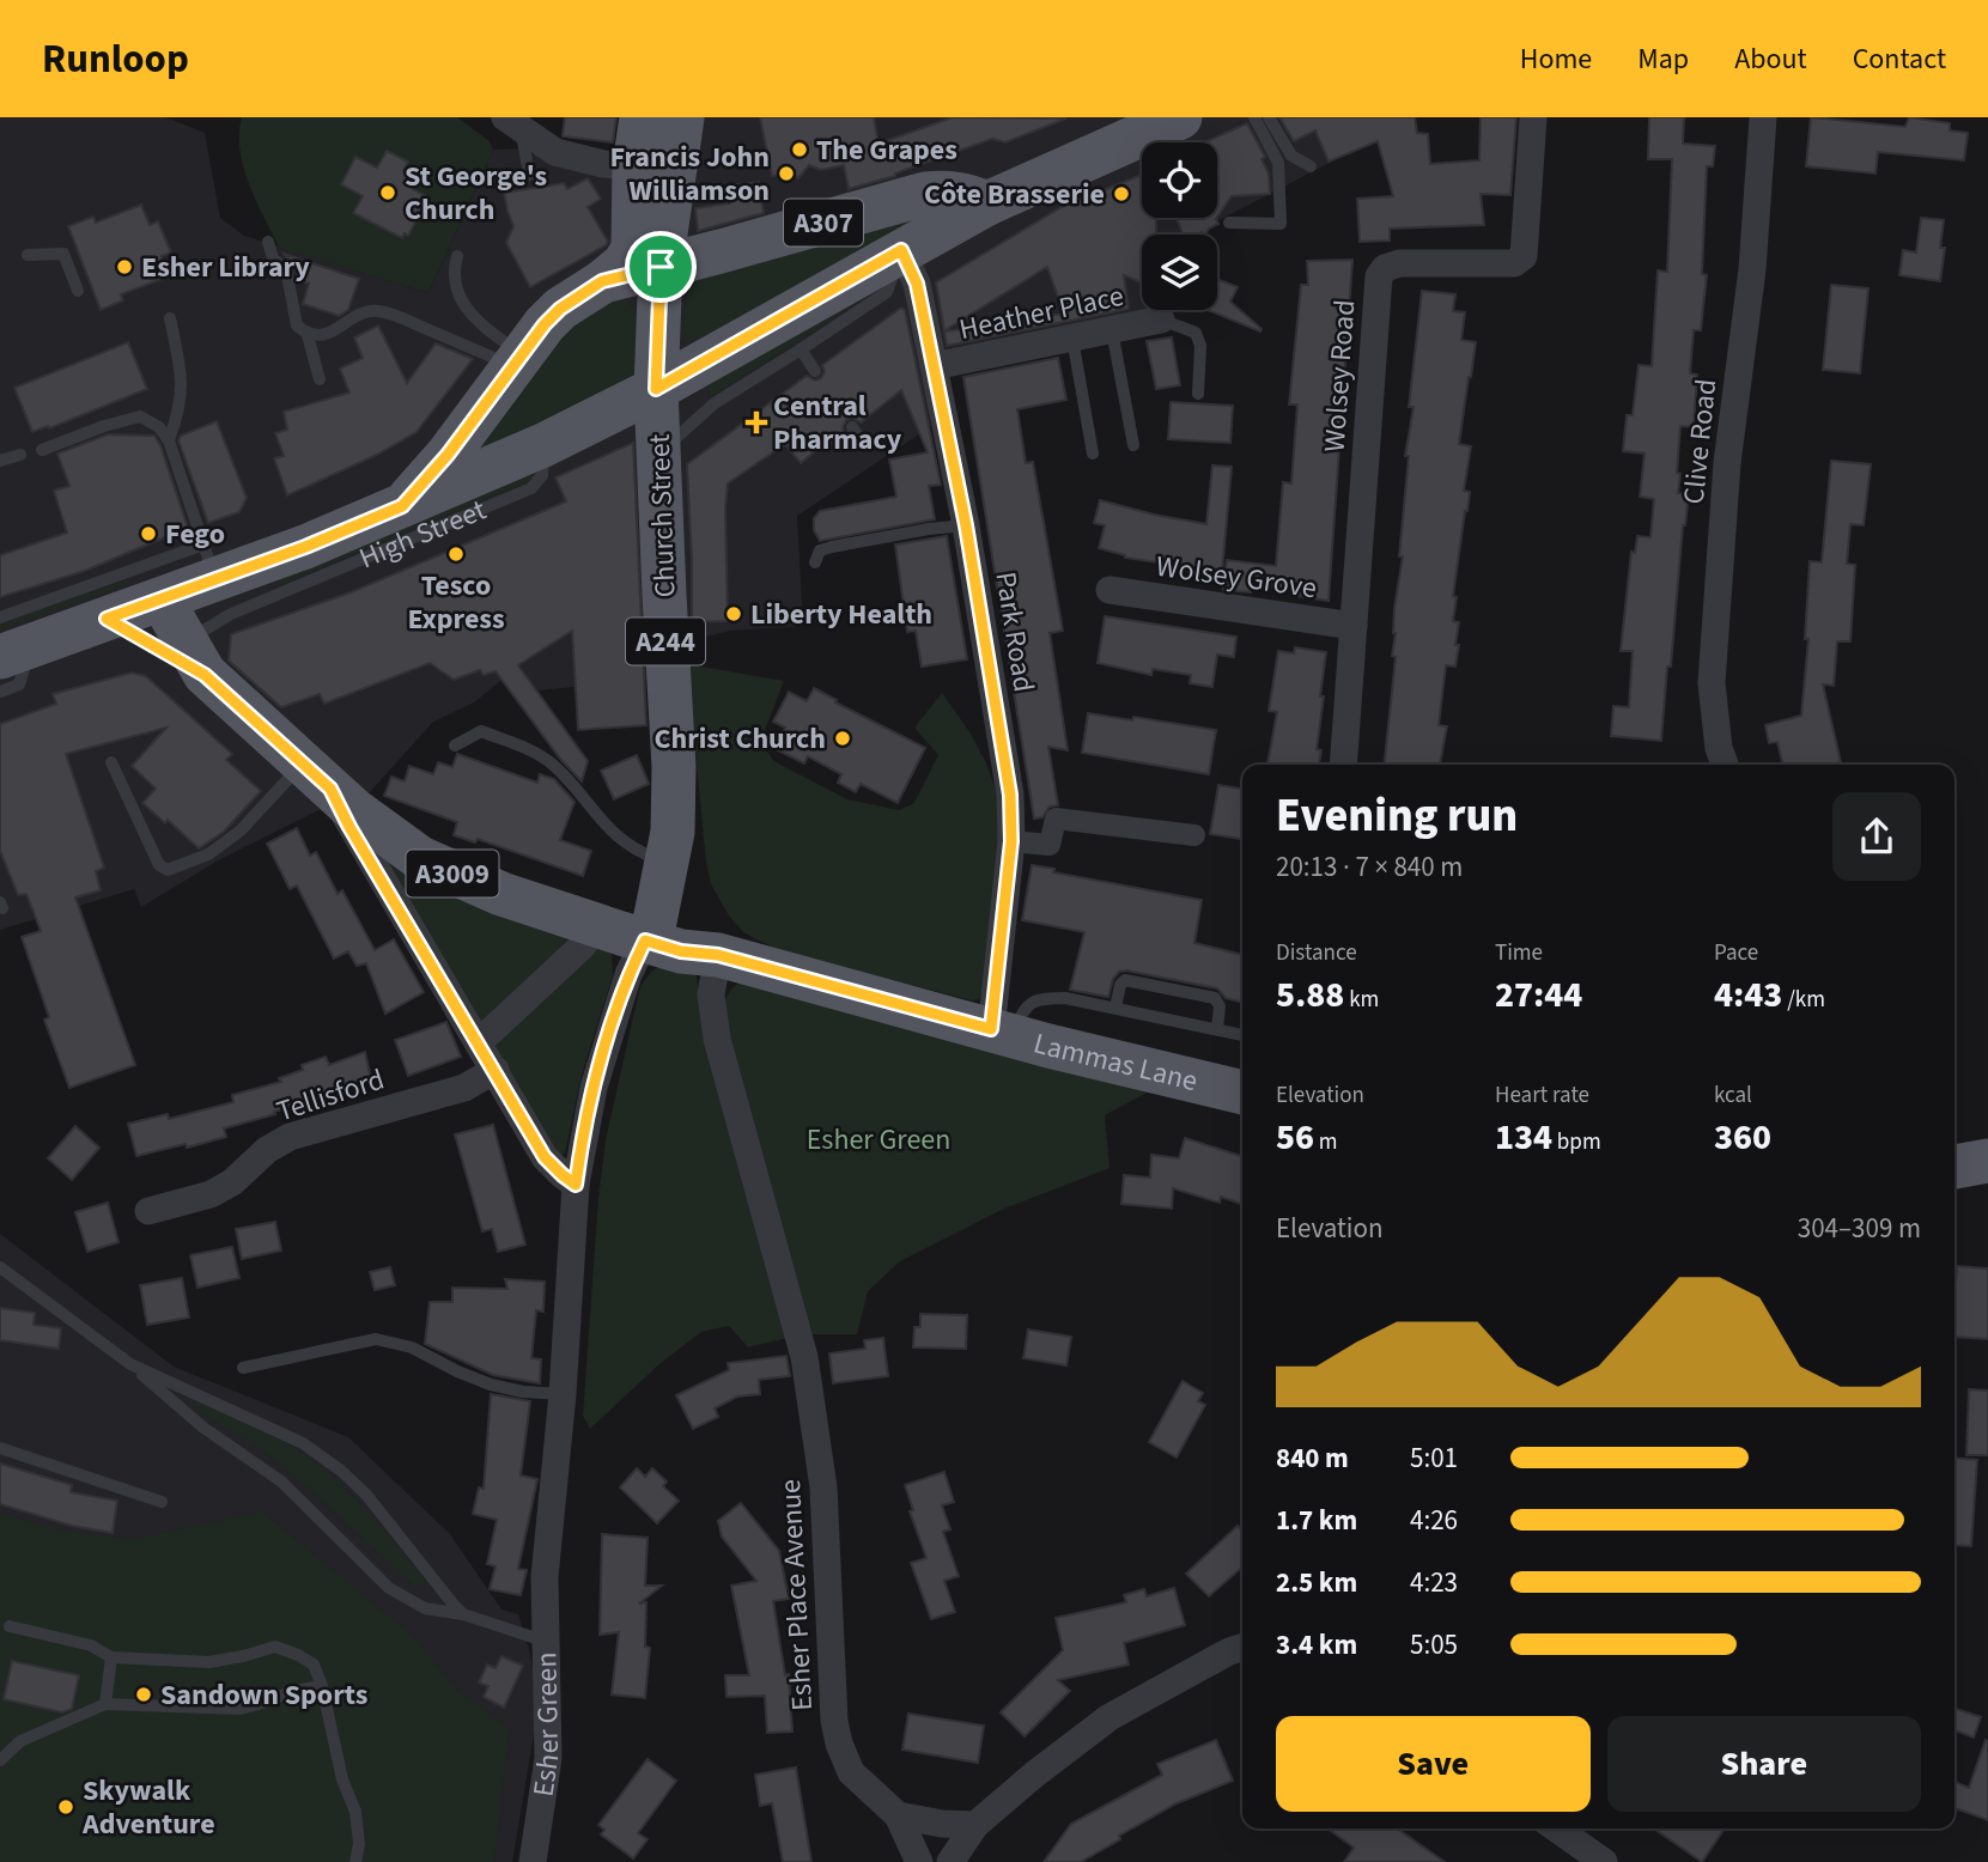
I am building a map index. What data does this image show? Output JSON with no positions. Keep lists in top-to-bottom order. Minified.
{"streets":{"main road":["A307","Church Street","High Street","A244","A3009","Lammas Lane"],"street":["Heather Place","Wolsey Road","Clive Road","Wolsey Grove","Park Road","Tellisford","Esher Place Avenue","Esher Green"]},"crossings":[["Heather Place","Park Road"],["Wolsey Road","Wolsey Grove"],["Church Street","High Street"],["Church Street","A244"],["Church Street","A3009"],["Church Street","Lammas Lane"],["Church Street","Esher Green"],["High Street","Park Road"],["High Street","A244"],["High Street","A3009"],["Park Road","Lammas Lane"],["A244","Lammas Lane"],["A244","Esher Place Avenue"],["A3009","Lammas Lane"],["A3009","Esher Green"],["Lammas Lane","Esher Place Avenue"],["Lammas Lane","Esher Green"]],"parks":["Esher Green"],"places":{"other":["The Grapes","Francis John Williamson","St George's Church","Côte Brasserie","Esher Library","Fego","Tesco Express","Liberty Health","Christ Church","Sandown Sports","Skywalk Adventure"],"health":["Central Pharmacy"]},"page":{"header":"Runloop","nav":["Home","Map","About","Contact"],"heading":["Evening run","20:13 · 7 × 840 m"],"stats":[["Distance","5.88 km"],["Time","27:44"],["Pace","4:43 /km"],["Elevation","56 m"],["Heart rate","134 bpm"],["kcal","360"]],"chart":["Elevation","304–309 m"],"list":[{"name":"840 m","note":"5:01"},{"name":"1.7 km","note":"4:26"},{"name":"2.5 km","note":"4:23"},{"name":"3.4 km","note":"5:05"}],"buttons":["Save","Share"]}}
